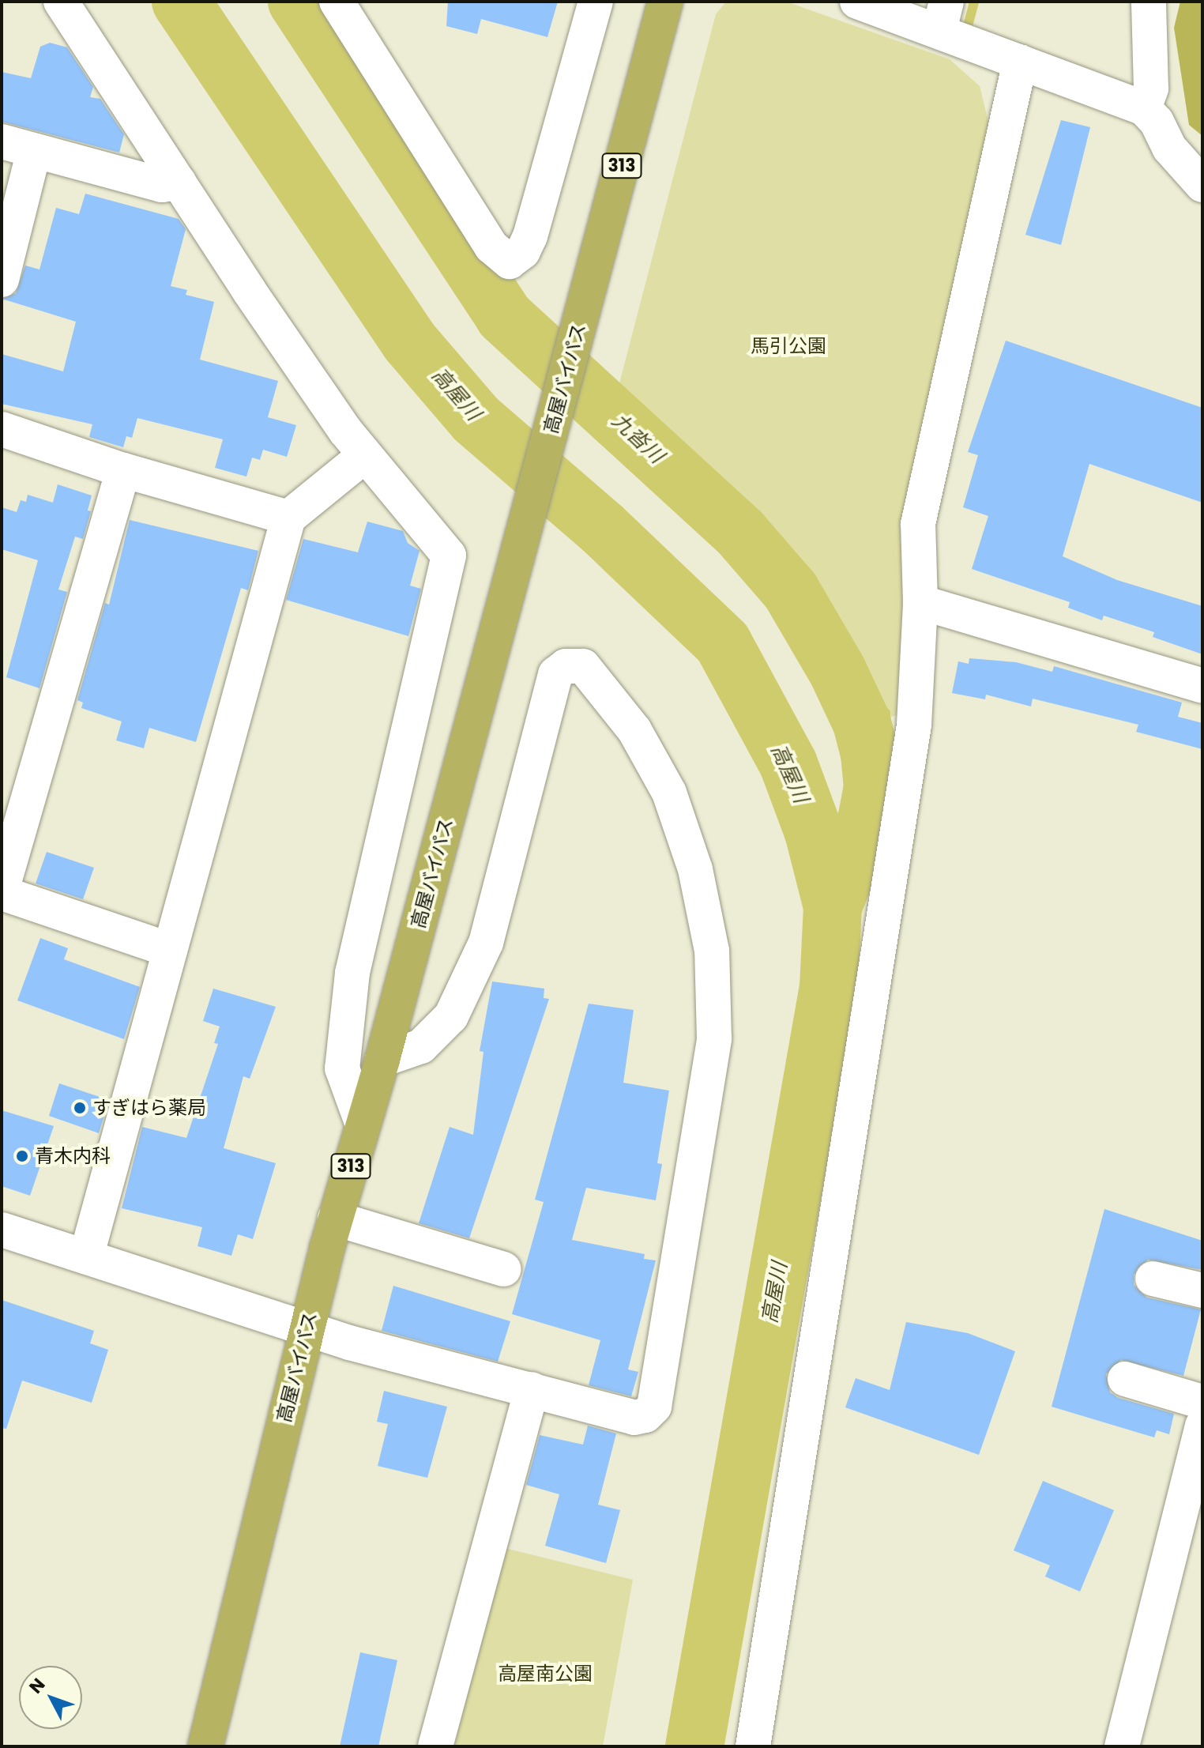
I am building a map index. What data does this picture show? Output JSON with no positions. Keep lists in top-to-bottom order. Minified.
{"streets":{"highway":["313","高屋バイパス"]},"water":["高屋川","九沓川"],"parks":["馬引公園","高屋南公園"],"places":["すぎはら薬局","青木内科"],"north":"top left"}
